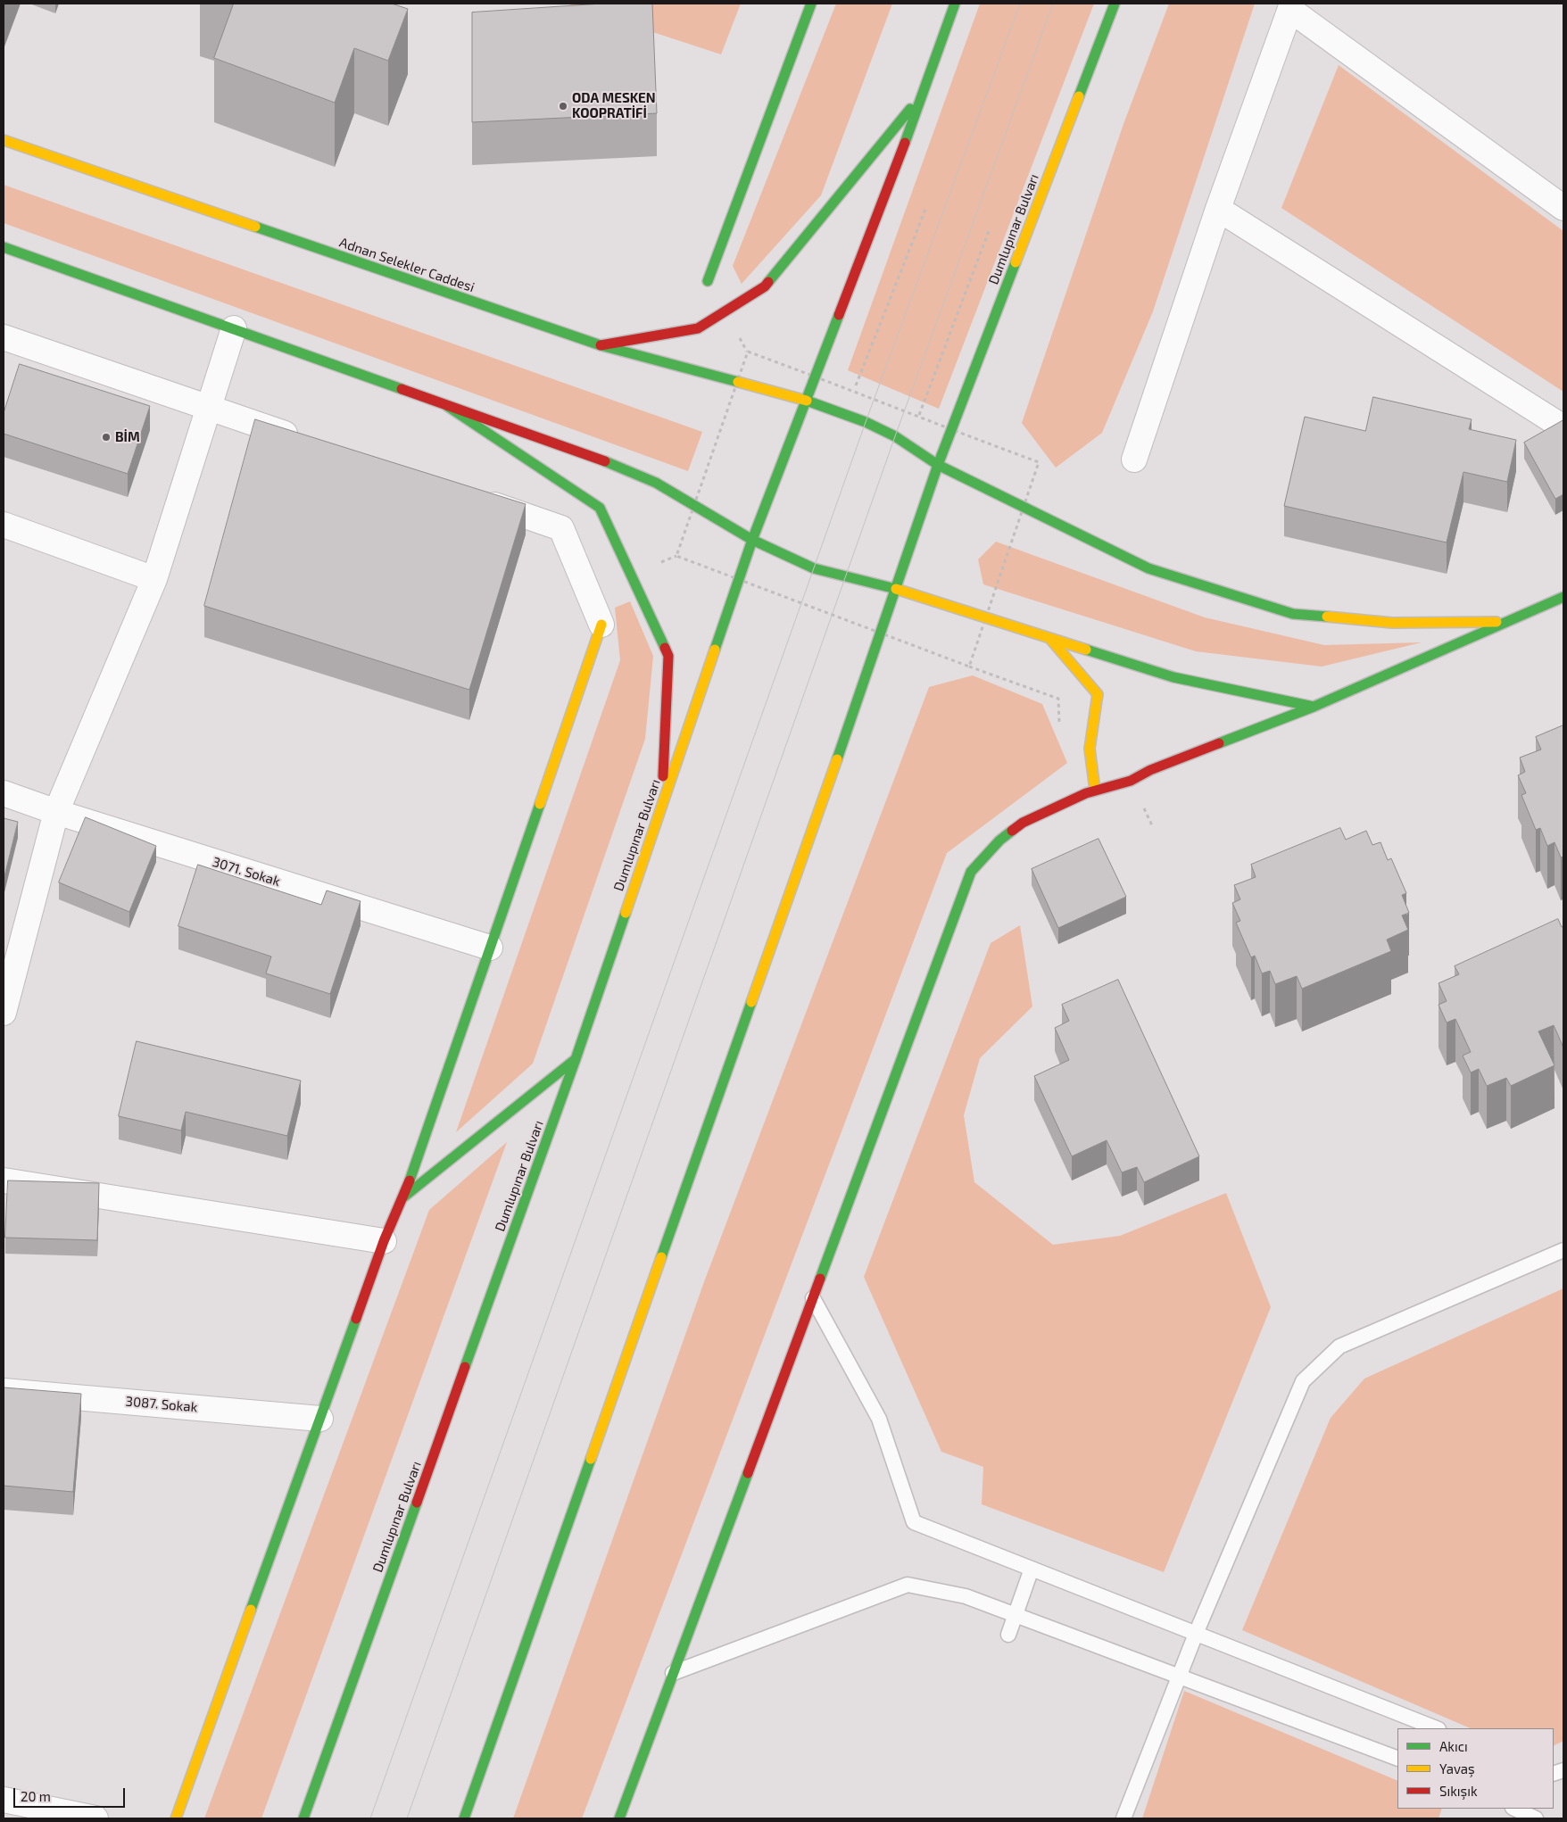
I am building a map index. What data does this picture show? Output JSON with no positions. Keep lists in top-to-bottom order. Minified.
{"streets":{"main road":["Dumlupınar Bulvarı","Adnan Selekler Caddesi"],"street":["3071. Sokak","3087. Sokak"]},"crossings":[["Dumlupınar Bulvarı","Adnan Selekler Caddesi"]],"places":["ODA MESKEN KOOPRATİFİ","BİM"],"legend":["Akıcı","Yavaş","Sıkışık"],"scale_bar":"20 m"}
